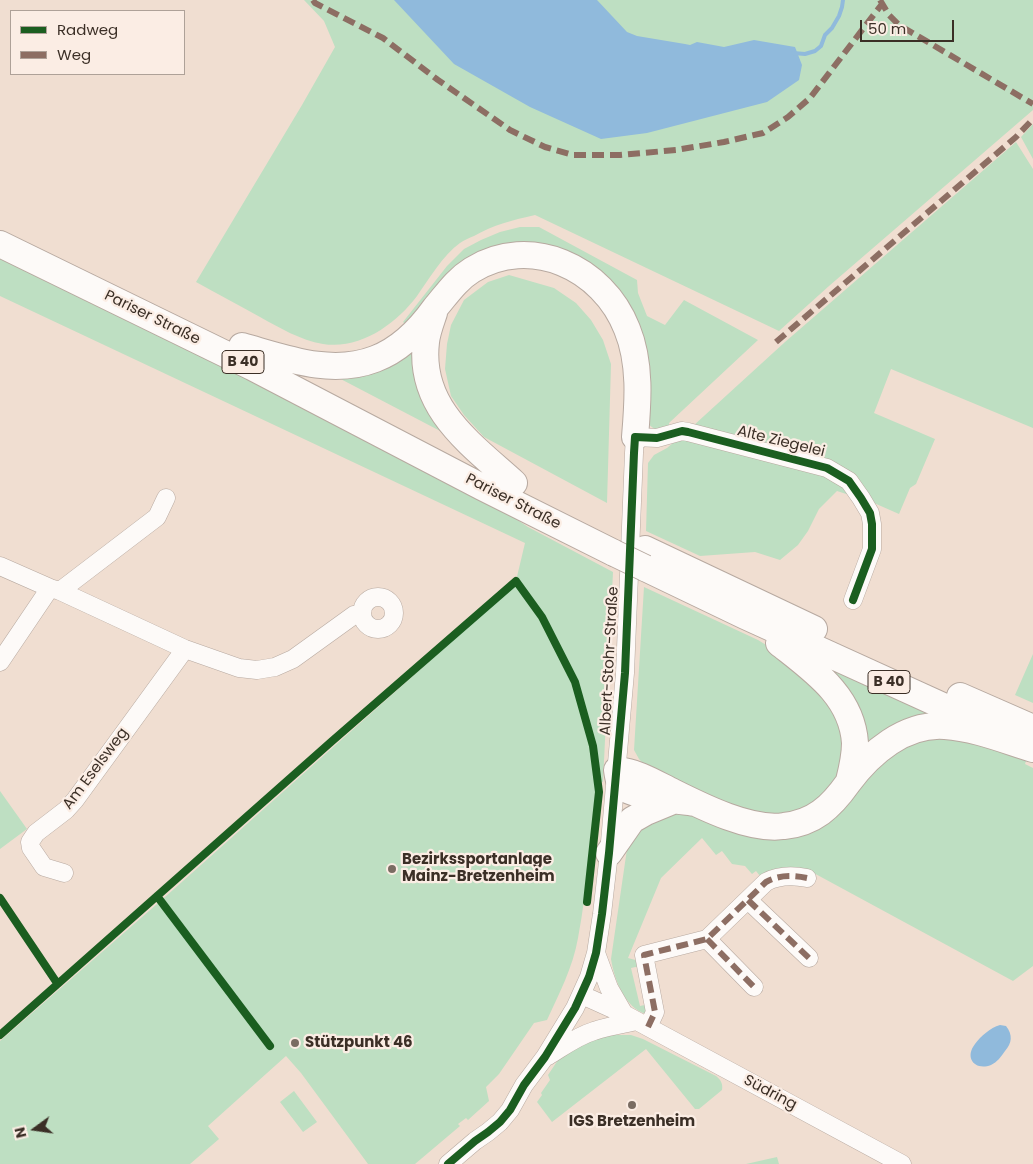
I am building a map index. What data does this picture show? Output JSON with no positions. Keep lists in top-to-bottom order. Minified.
{"streets":{"highway":["Pariser Straße","B 40"],"street":["Alte Ziegelei","Albert-Stohr-Straße","Am Eselsweg","Südring"]},"crossings":[["Pariser Straße","B 40"],["B 40","Alte Ziegelei"],["B 40","Albert-Stohr-Straße"],["Alte Ziegelei","Albert-Stohr-Straße"],["Albert-Stohr-Straße","Südring"]],"places":["Bezirkssportanlage Mainz-Bretzenheim","Stützpunkt 46","IGS Bretzenheim"],"legend":["Radweg","Weg"],"scale_bar":"50 m","north":"left"}
